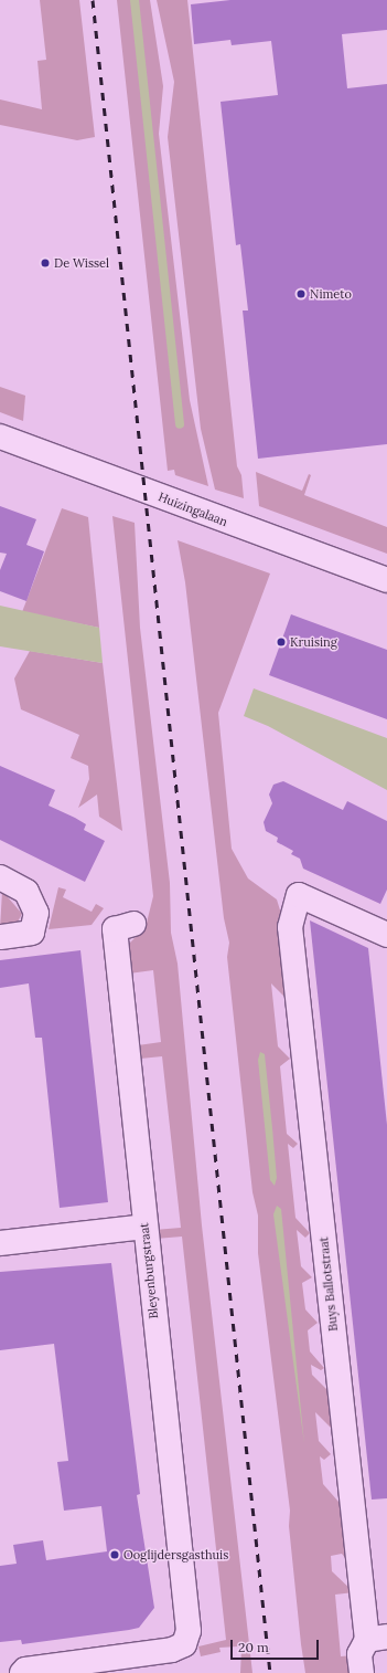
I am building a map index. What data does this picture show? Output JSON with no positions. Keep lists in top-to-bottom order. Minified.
{"streets":{"street":["Huizingalaan","Bleyenburgstraat","Buys Ballotstraat"]},"places":["De Wissel","Nimeto","Kruising","Ooglijdersgasthuis"],"scale_bar":"20 m"}
